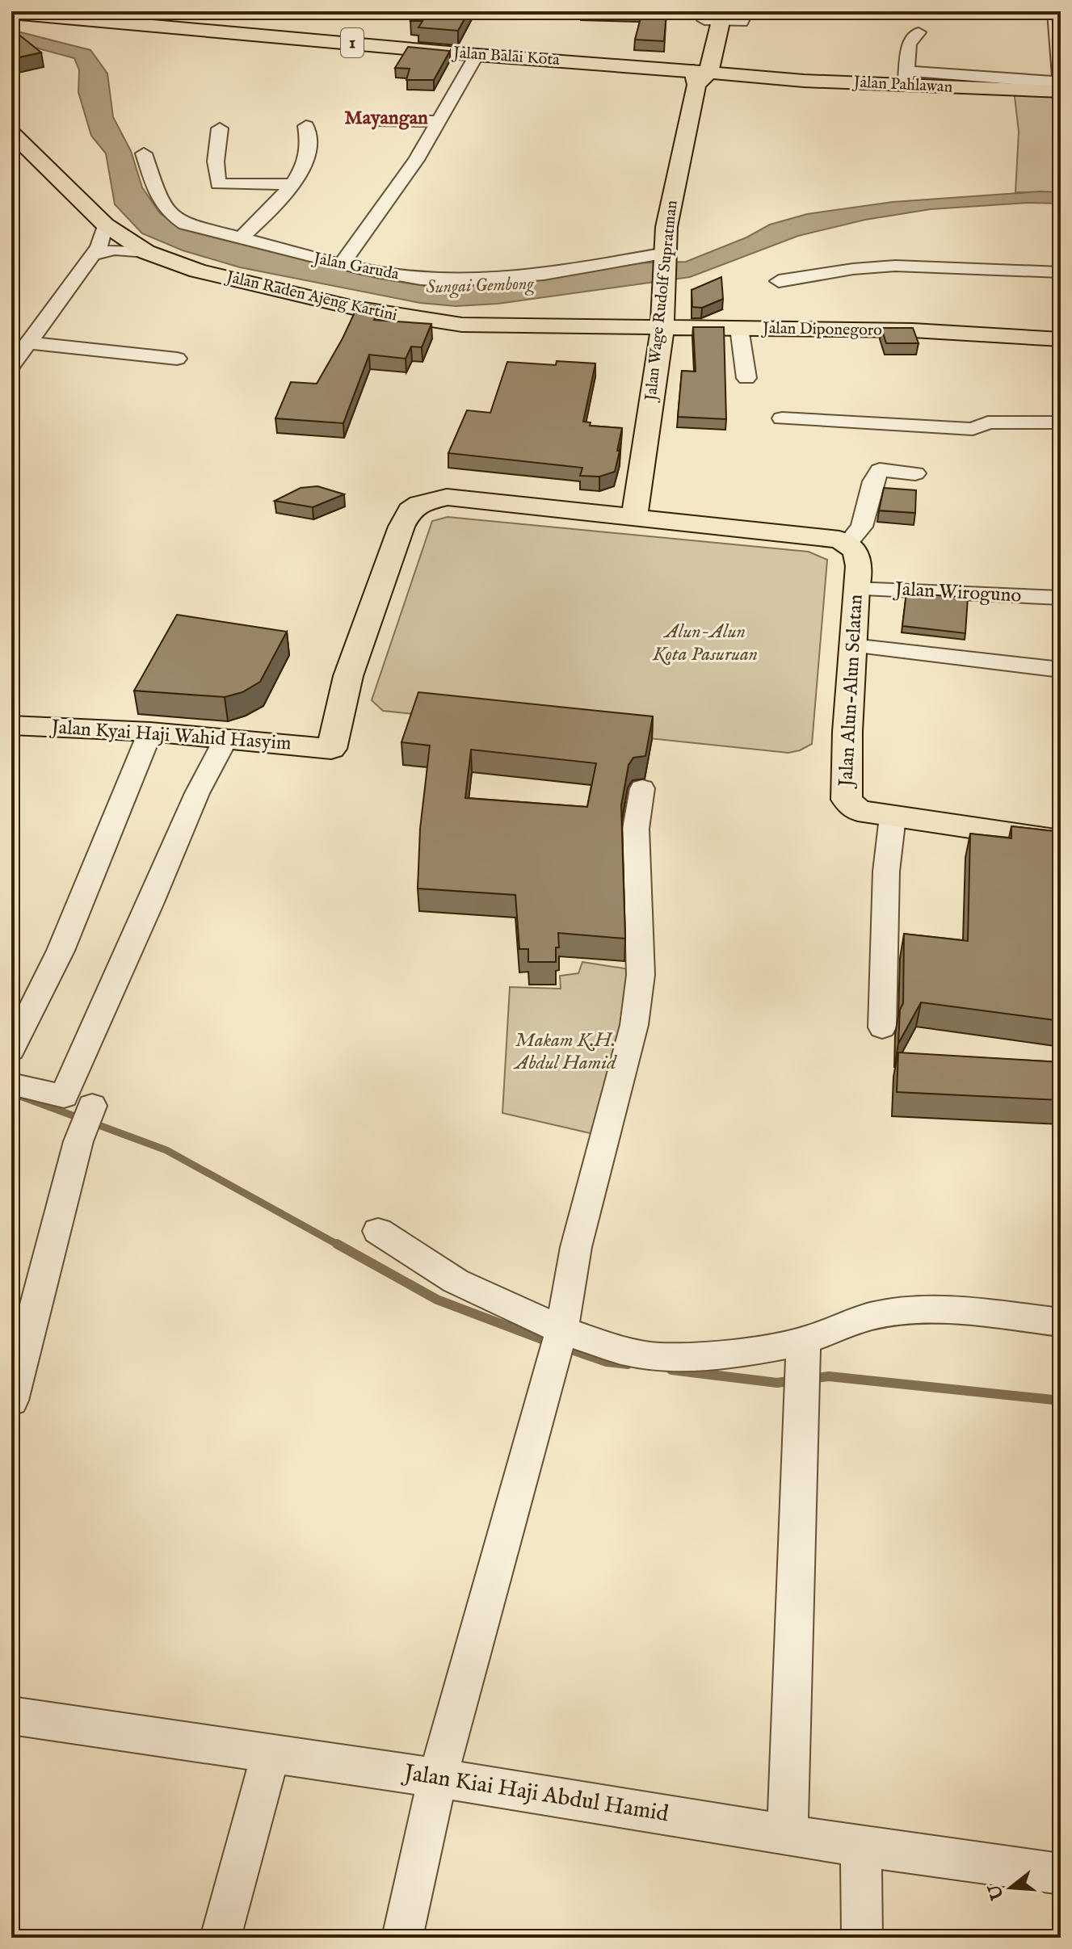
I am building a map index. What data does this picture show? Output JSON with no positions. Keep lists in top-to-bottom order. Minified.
{"streets":{"highway":["1","Jalan Balai Kota"],"main road":["Jalan Pahlawan","Jalan Raden Ajeng Kartini","Jalan Wage Rudolf Supratman","Jalan Diponegoro","Jalan Alun-Alun Selatan","Jalan Kyai Haji Wahid Hasyim"],"street":["Jalan Garuda","Jalan Wiroguno","Jalan Kiai Haji Abdul Hamid"]},"crossings":[["Jalan Balai Kota","Jalan Pahlawan"],["Jalan Balai Kota","Jalan Wage Rudolf Supratman"],["Jalan Pahlawan","Jalan Wage Rudolf Supratman"],["Jalan Garuda","Jalan Wage Rudolf Supratman"],["Jalan Raden Ajeng Kartini","Jalan Wage Rudolf Supratman"],["Jalan Raden Ajeng Kartini","Jalan Diponegoro"],["Jalan Wage Rudolf Supratman","Jalan Diponegoro"],["Jalan Wage Rudolf Supratman","Jalan Kyai Haji Wahid Hasyim"],["Jalan Wiroguno","Jalan Alun-Alun Selatan"]],"districts":["Mayangan"],"water":["Sungai Gembong"],"parks":["Alun-Alun Kota Pasuruan","Makam K.H. Abdul Hamid"],"north":"left"}
